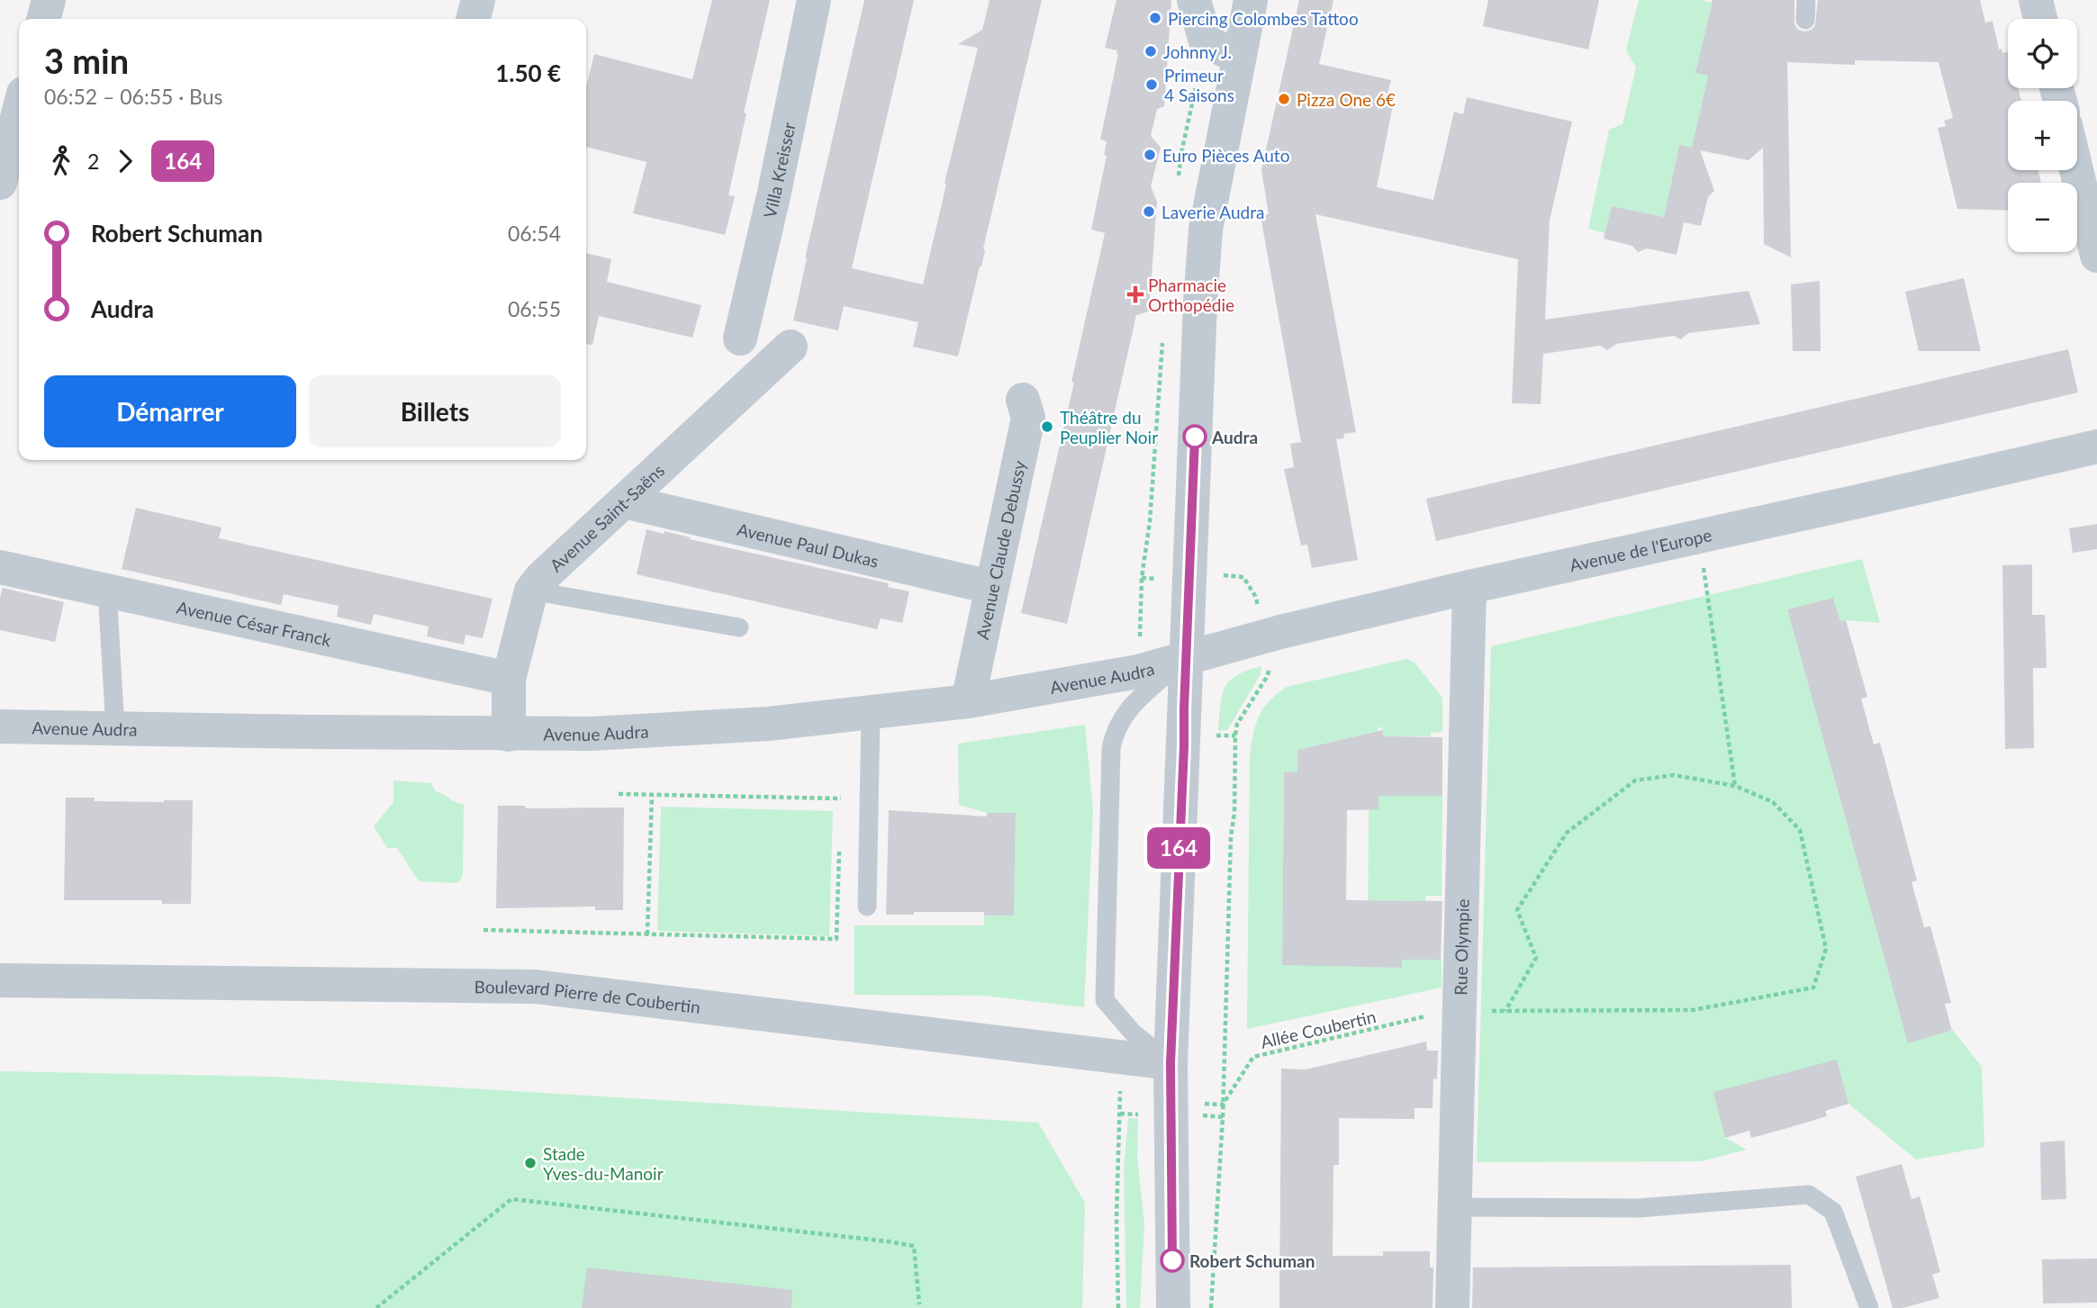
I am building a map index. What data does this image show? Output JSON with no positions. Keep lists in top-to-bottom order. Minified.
{"streets":{"street":["Villa Kreisser","Avenue Saint-Saëns","Avenue Paul Dukas","Avenue de l'Europe","Avenue Claude Debussy","Avenue César Franck","Avenue Audra","Rue Olympie","Boulevard Pierre de Coubertin"],"path":["Allée Coubertin"]},"crossings":[["Avenue Saint-Saëns","Avenue Paul Dukas"],["Avenue Saint-Saëns","Avenue César Franck"],["Avenue Saint-Saëns","Avenue Audra"],["Avenue Paul Dukas","Avenue Claude Debussy"],["Avenue de l'Europe","Avenue Audra"],["Avenue de l'Europe","Rue Olympie"],["Avenue Claude Debussy","Avenue Audra"],["Rue Olympie","Allée Coubertin"]],"places":{"other":["Piercing Colombes Tattoo","Johnny J.","Primeur 4 Saisons","Pizza One 6€","Euro Pièces Auto","Laverie Audra","Théâtre du Peuplier Noir","Audra","Stade Yves-du-Manoir","Robert Schuman"],"health":["Pharmacie Orthopédie"]},"lines":["bus line 164"],"page":{"on_map":"164","map_buttons":["+","−"],"heading":["3 min","06:52 – 06:55 · Bus","1.50 €"],"legs":["2","164"],"list":[{"name":"Robert Schuman","value":"06:54"},{"name":"Audra","value":"06:55"}],"buttons":["Démarrer","Billets"]}}
